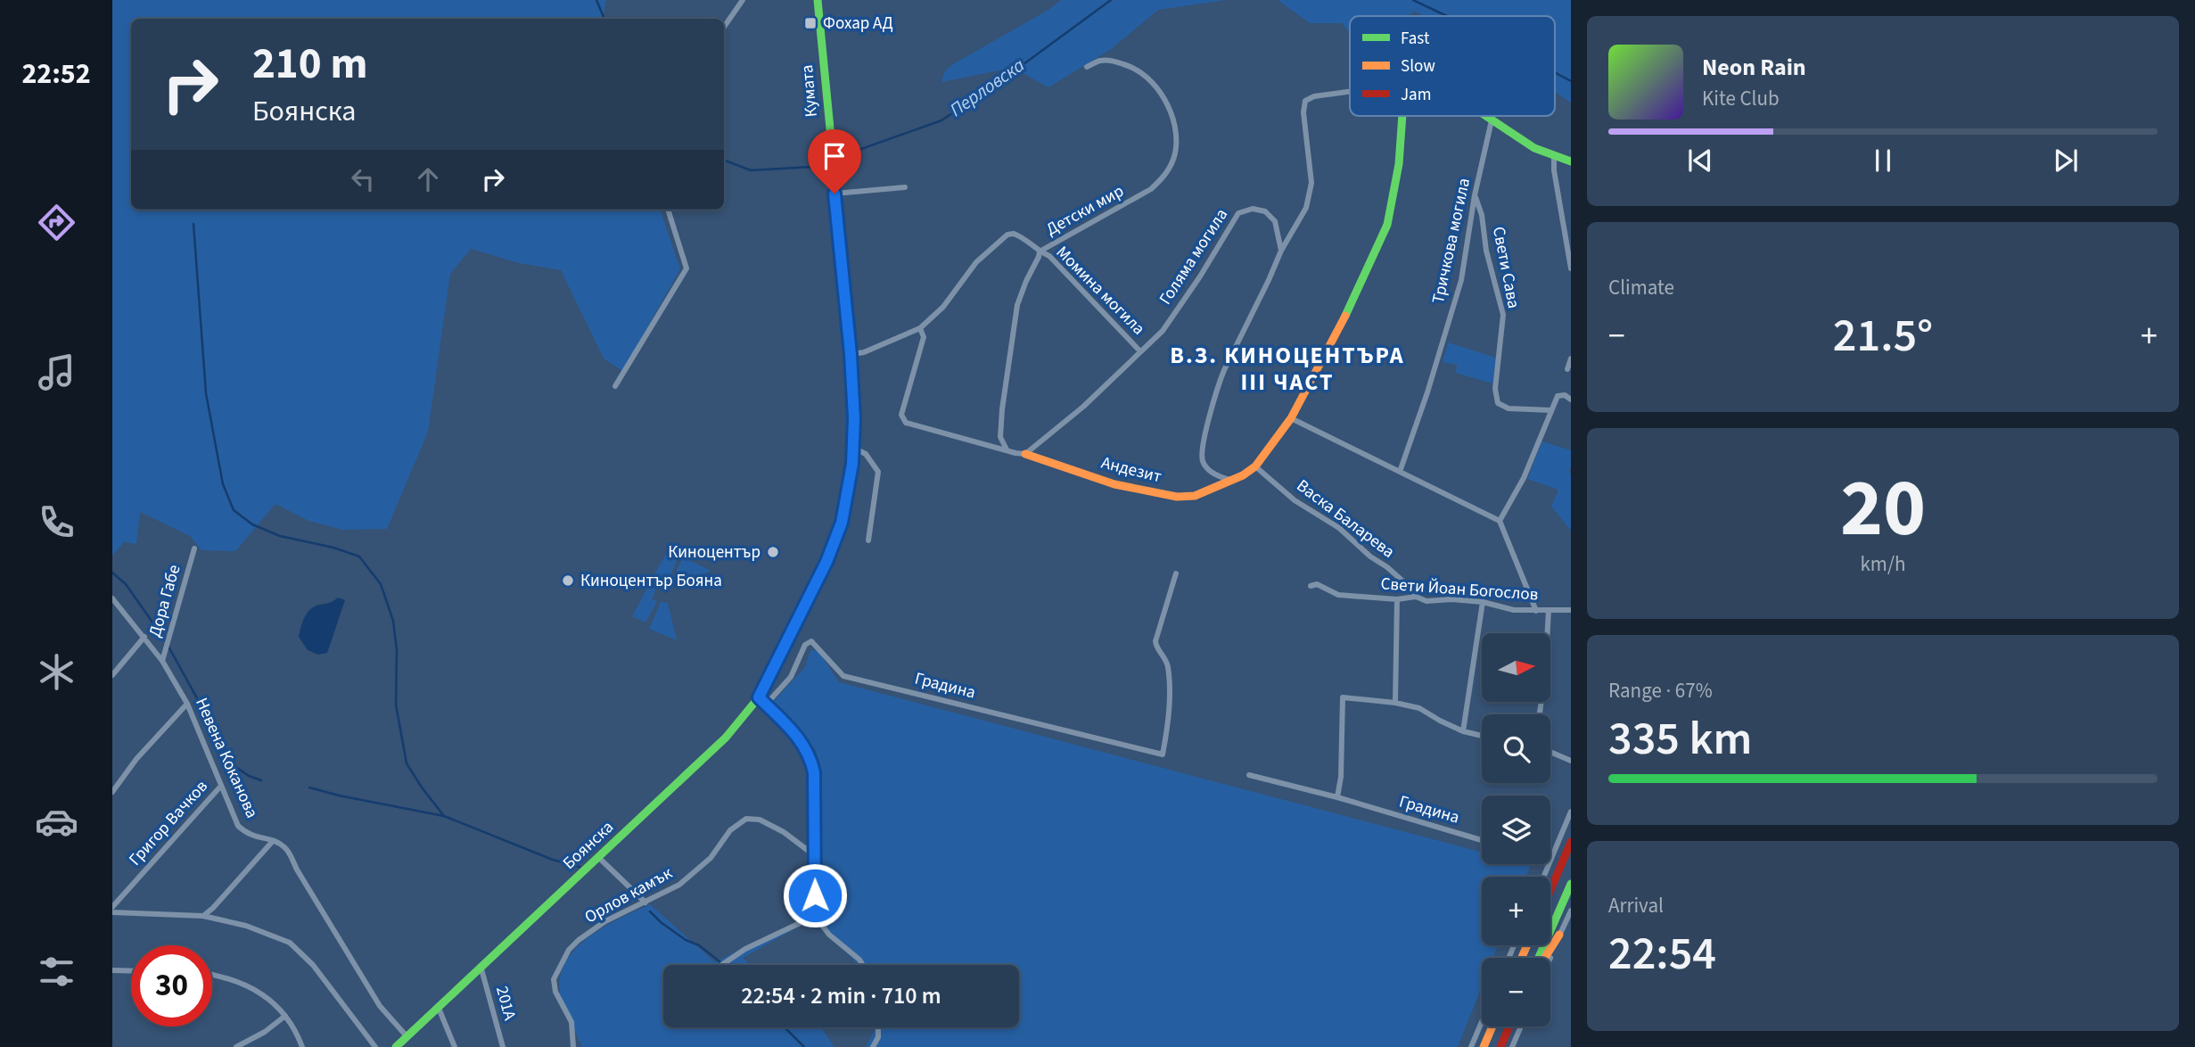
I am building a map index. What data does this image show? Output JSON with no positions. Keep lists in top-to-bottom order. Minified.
{"streets":{"main road":["Кумата","Андезит","Боянска"],"street":["Детски мир","Тричкова могила","Голяма могила","Свети Сава","Момина могила","Васка Баларева","Свети Йоан Богослов","Дора Габе","Градина","Невена Коканова","Григор Вачков","Орлов камък","201А"]},"crossings":[["Кумата","Детски мир"],["Кумата","Боянска"],["Детски мир","Момина могила"],["Тричкова могила","Свети Сава"],["Голяма могила","Момина могила"],["Голяма могила","Андезит"],["Васка Баларева","Свети Йоан Богослов"],["Дора Габе","Невена Коканова"],["Невена Коканова","Григор Вачков"],["Невена Коканова","Боянска"],["Боянска","201А"]],"districts":["В.З. КИНОЦЕНТЪРА ІІІ ЧАСТ"],"water":["Перловска"],"places":{"transit":["Фохар АД"],"other":["Киноцентър","Киноцентър Бояна"]},"legend":["Fast","Slow","Jam"],"north":"right","page":{"tabs":"22:52","turn":["210 m","Боянска"],"song":["Neon Rain","Kite Club"],"tile":["Climate",["20","km/h"],["Range · 67%","335 km"],["Arrival","22:54"]],"heat":["−","21.5°","+"],"map_buttons":["+","−"],"limit":"30","trip":"22:54 · 2 min · 710 m"}}
